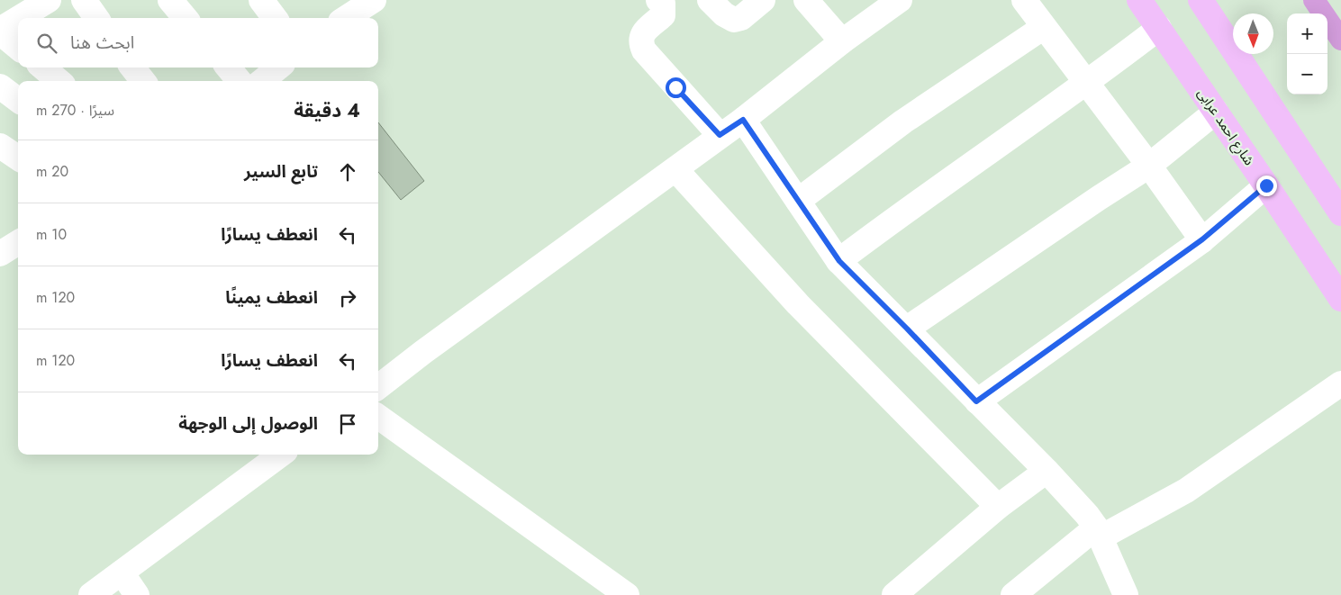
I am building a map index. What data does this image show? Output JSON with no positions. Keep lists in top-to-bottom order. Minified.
{"streets":{"main road":["شارع احمد عرابى"]},"north":"bottom","page":{"map_buttons":["+","−"],"search":"ابحث هنا","heading":["4 دقيقة","سيرًا · 270 m"],"list":[["تابع السير","20 m"],["انعطف يسارًا","10 m"],["انعطف يمينًا","120 m"],["انعطف يسارًا","120 m"],"الوصول إلى الوجهة"]}}
